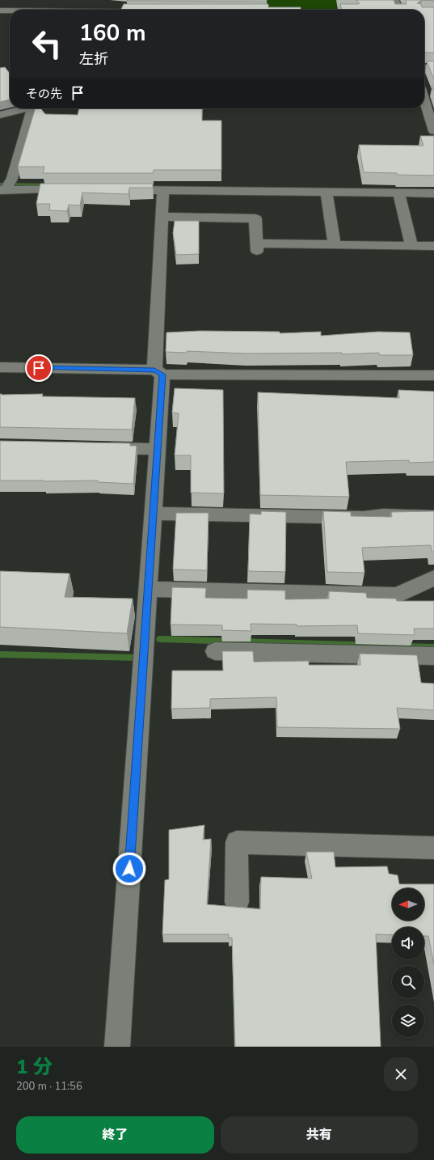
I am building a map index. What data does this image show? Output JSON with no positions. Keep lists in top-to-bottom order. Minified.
{"north":"left","page":{"turn":["160 m","左折"],"then":"その先","heading":["1 分","200 m · 11:56"],"buttons":["終了","共有"]}}
